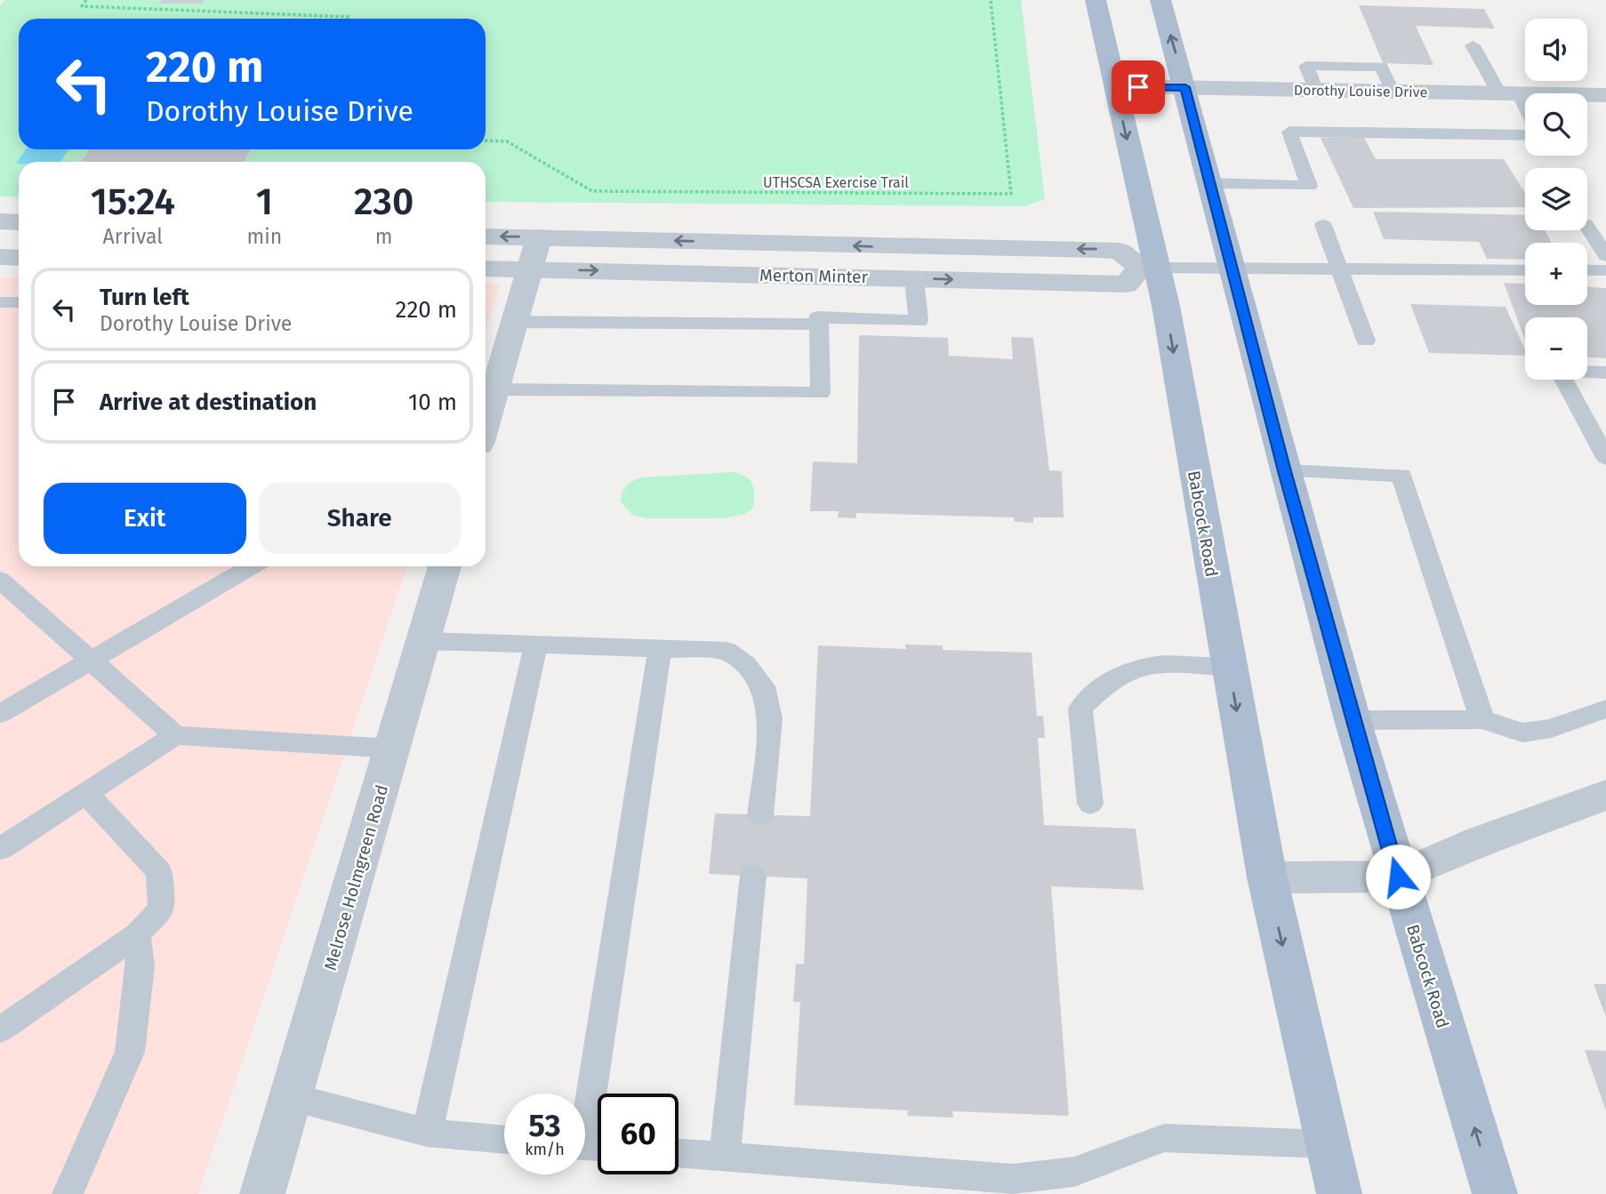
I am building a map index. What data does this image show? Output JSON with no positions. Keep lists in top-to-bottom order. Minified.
{"streets":{"main road":["Babcock Road"],"street":["Dorothy Louise Drive","Merton Minter","Melrose Holmgreen Road"],"path":["UTHSCSA Exercise Trail"]},"crossings":[["Dorothy Louise Drive","Babcock Road"],["Merton Minter","Babcock Road"]],"page":{"map_buttons":["+","−"],"turn":["220 m","Dorothy Louise Drive"],"eta":["15:24","Arrival","1","min","230","m"],"list":[{"name":"Turn left","note":"Dorothy Louise Drive","value":"220 m"},{"name":"Arrive at destination","value":"10 m"}],"buttons":["Exit","Share"],"speed":"53 km/h","limit":"60"}}
